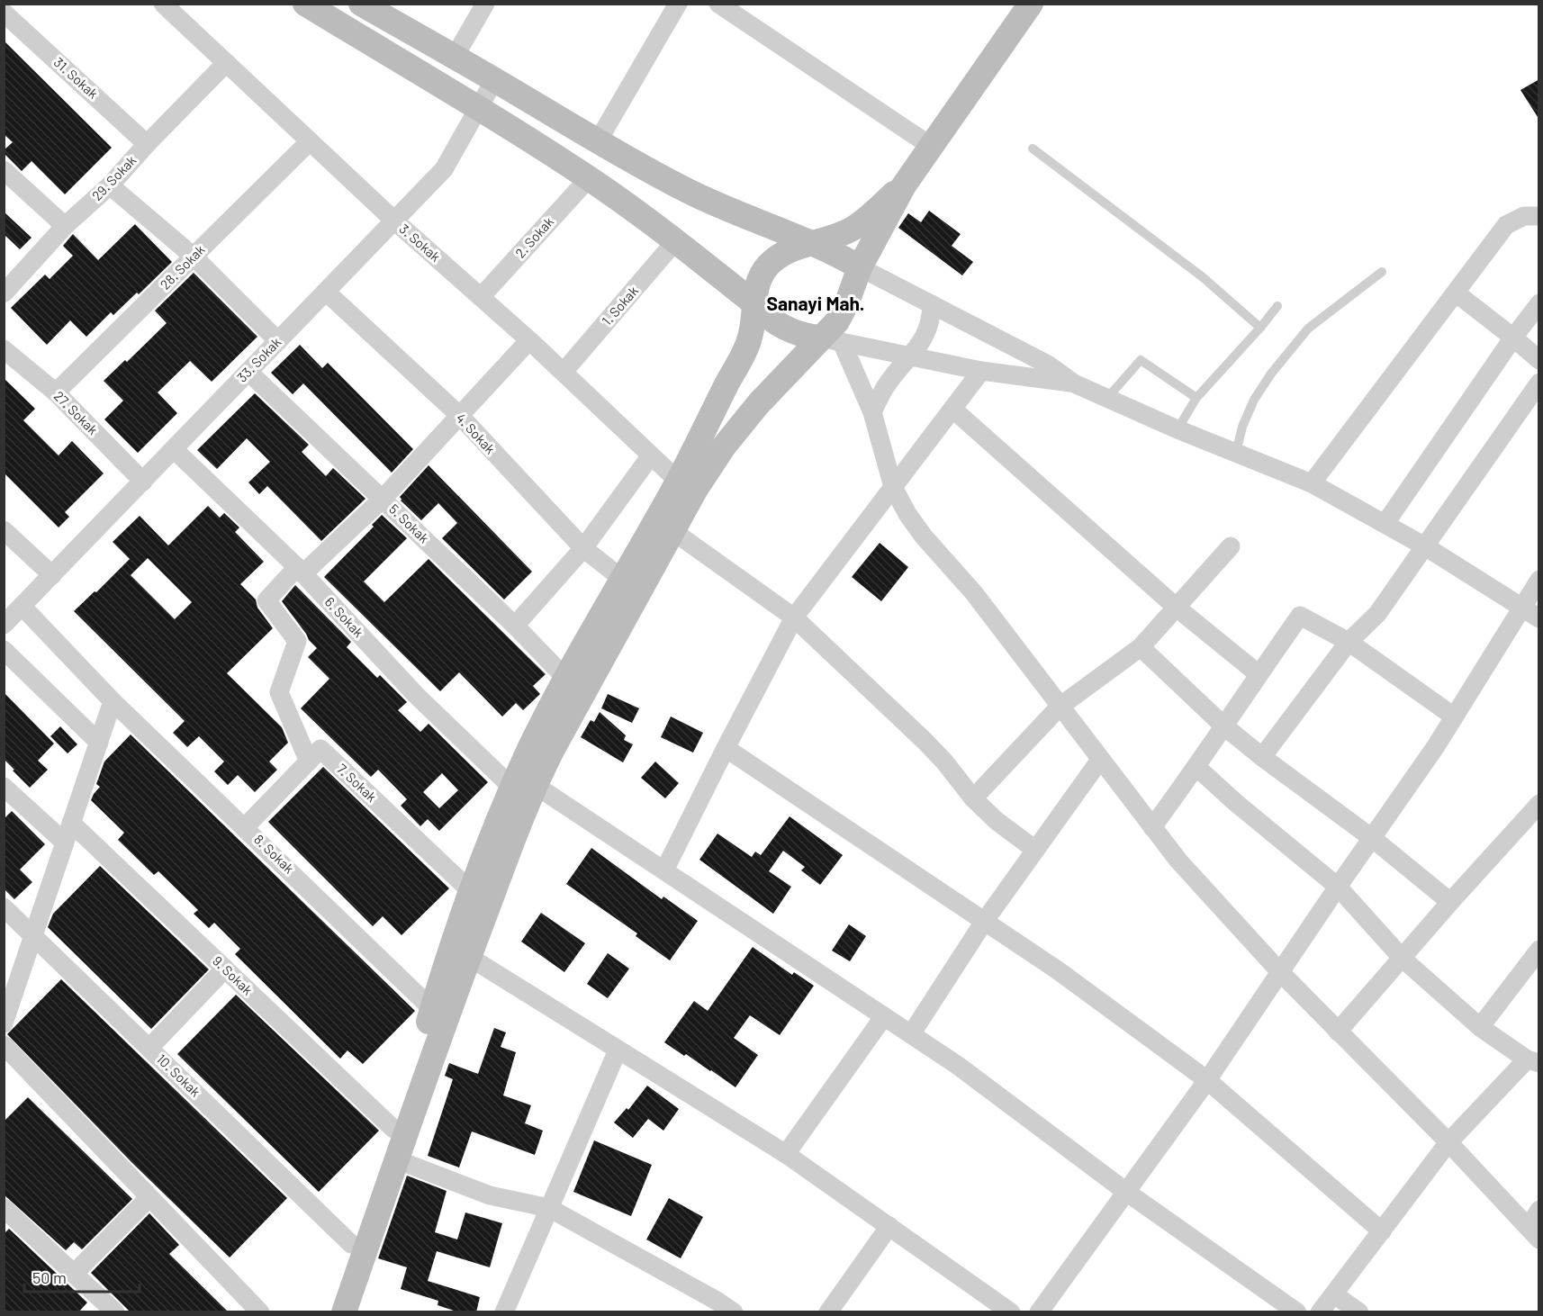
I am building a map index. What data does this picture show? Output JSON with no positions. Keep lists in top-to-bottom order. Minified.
{"streets":{"street":["31. Sokak","29. Sokak","2. Sokak","3. Sokak","28. Sokak","1. Sokak","33. Sokak","27. Sokak","4. Sokak","5. Sokak","6. Sokak","7. Sokak","8. Sokak","9. Sokak","10. Sokak"]},"crossings":[["31. Sokak","29. Sokak"],["29. Sokak","3. Sokak"],["2. Sokak","3. Sokak"],["3. Sokak","28. Sokak"],["3. Sokak","1. Sokak"],["3. Sokak","33. Sokak"],["28. Sokak","27. Sokak"],["33. Sokak","27. Sokak"],["33. Sokak","4. Sokak"],["33. Sokak","5. Sokak"],["33. Sokak","6. Sokak"],["33. Sokak","8. Sokak"],["7. Sokak","8. Sokak"]],"districts":["Sanayi Mah."],"scale_bar":"50 m"}
